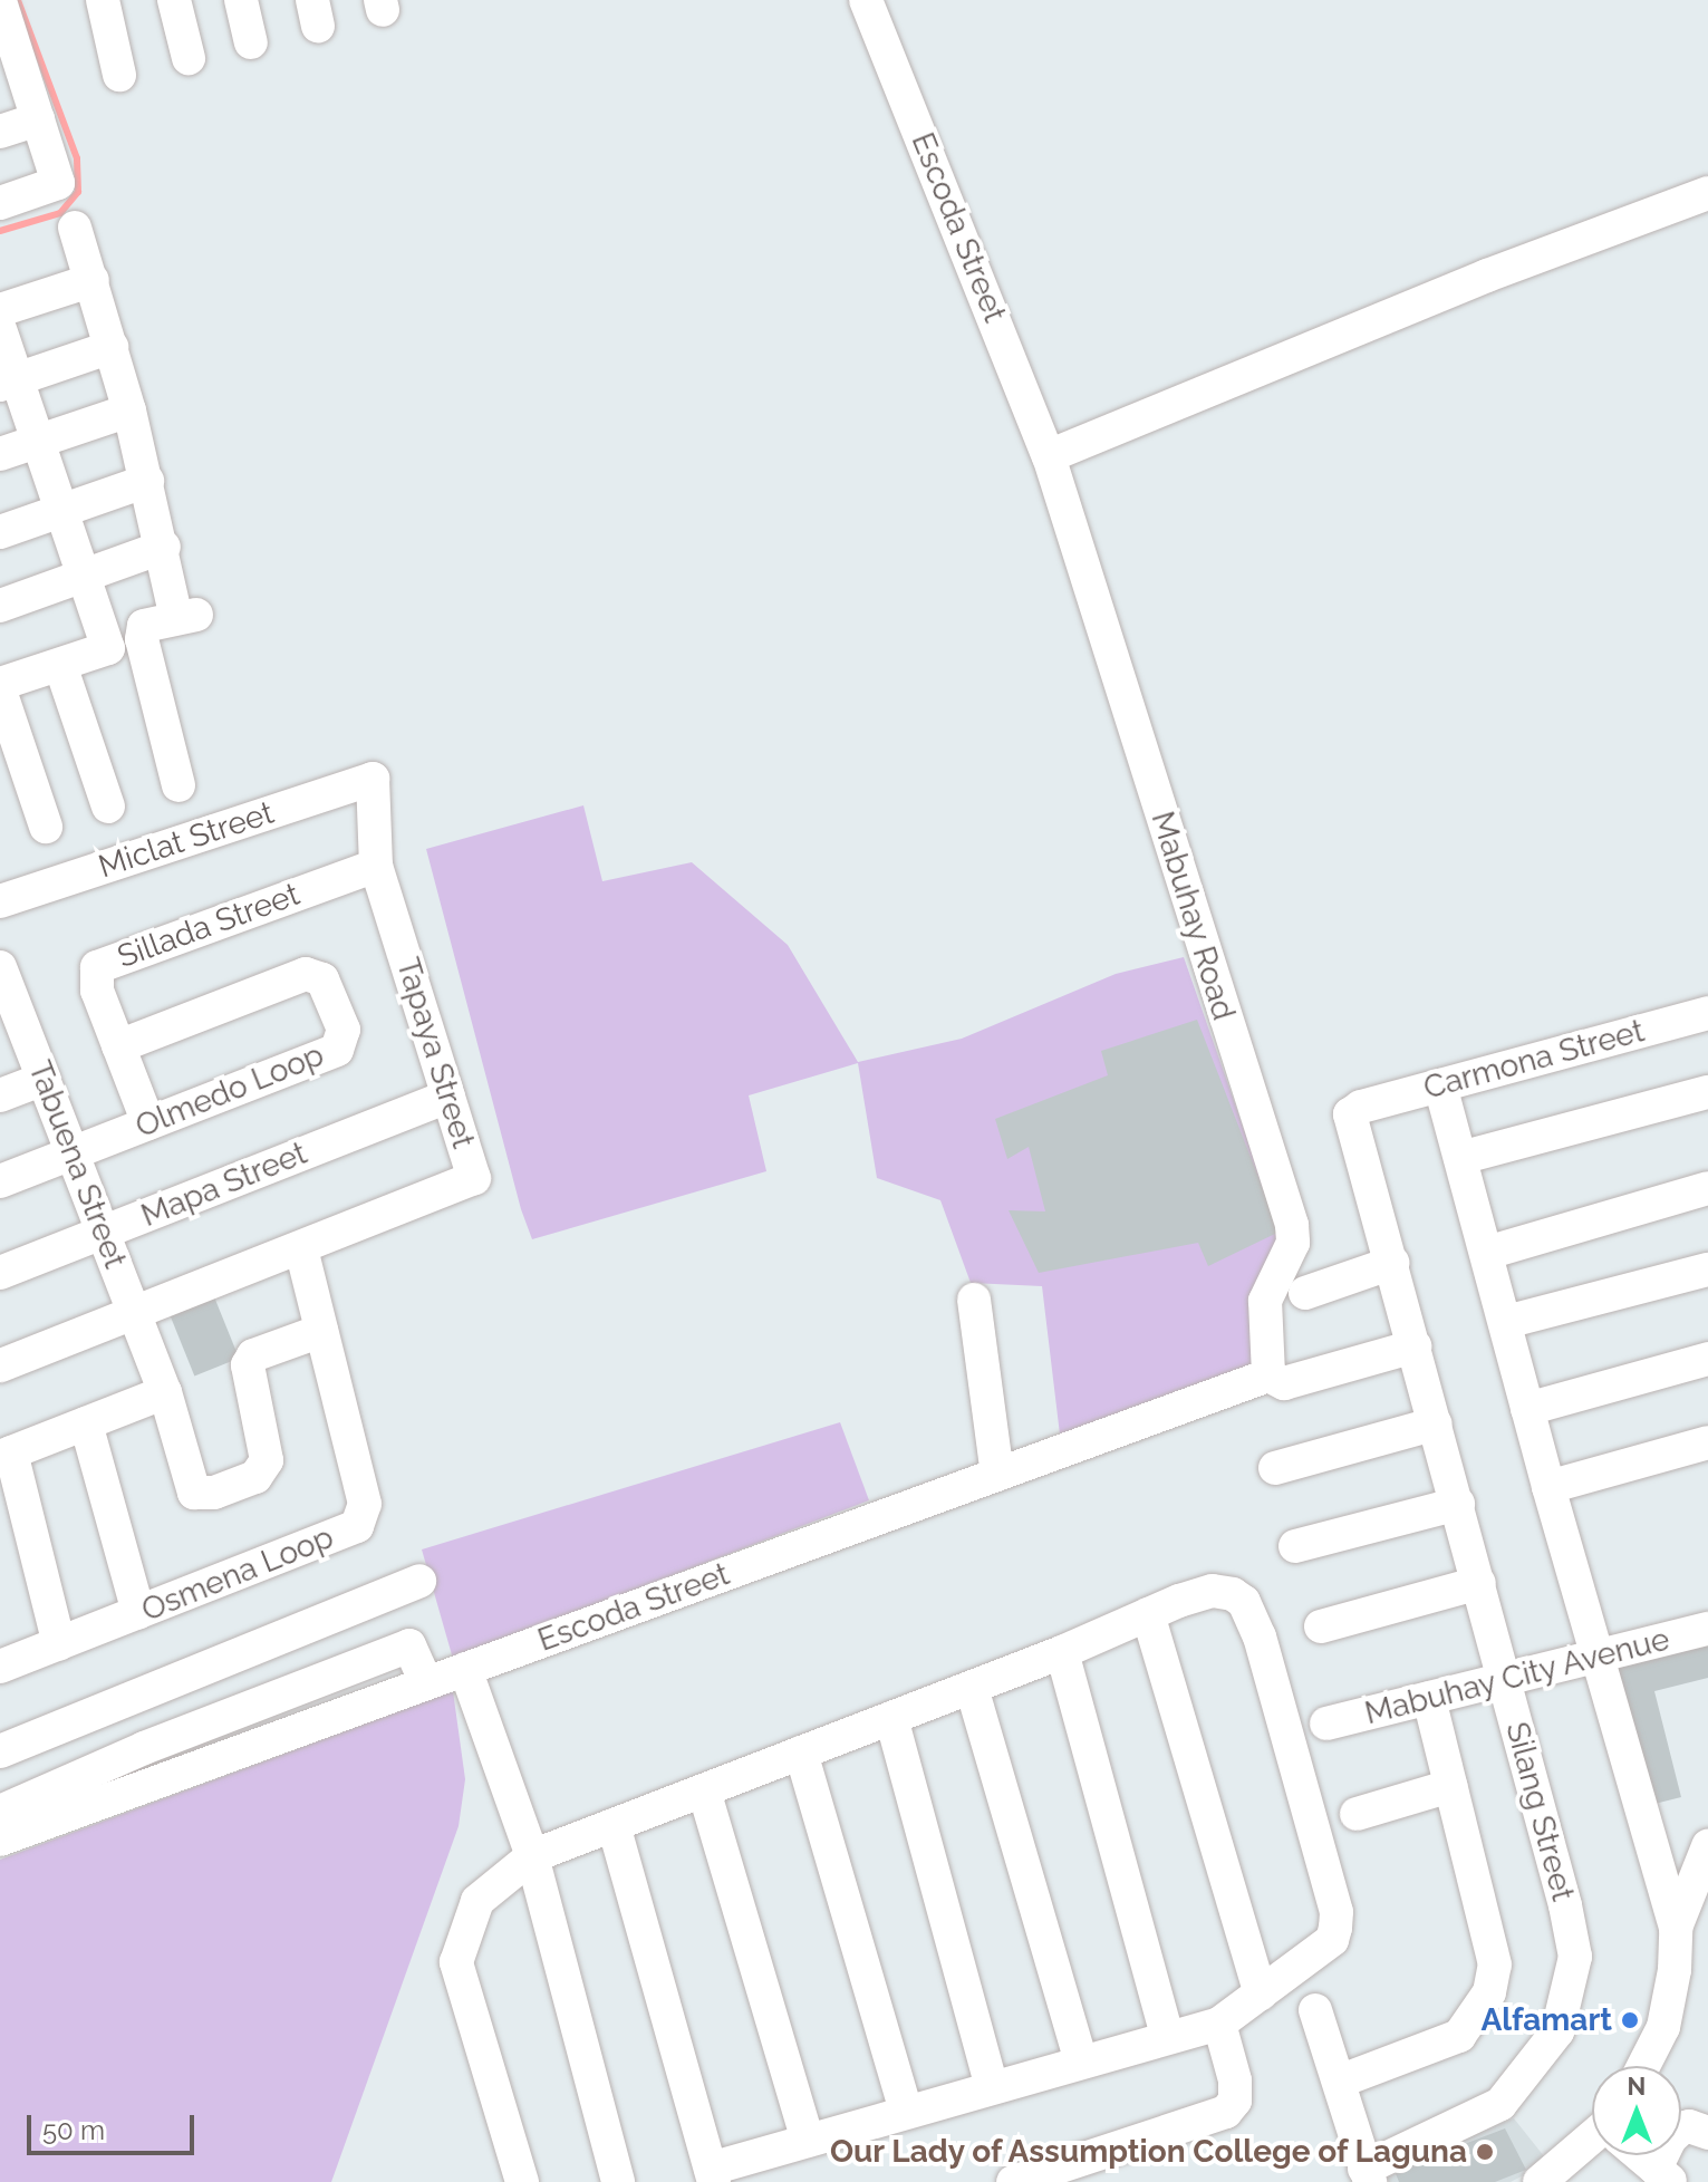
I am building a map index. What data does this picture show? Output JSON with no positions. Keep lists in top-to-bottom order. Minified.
{"streets":{"street":["Escoda Street","Miclat Street","Mabuhay Road","Sillada Street","Tapaya Street","Carmona Street","Olmedo Loop","Tabuena Street","Mapa Street","Osmena Loop","Mabuhay City Avenue","Silang Street"]},"crossings":[["Escoda Street","Mabuhay Road"],["Miclat Street","Tapaya Street"],["Sillada Street","Tapaya Street"],["Sillada Street","Olmedo Loop"],["Tapaya Street","Tabuena Street"],["Tapaya Street","Mapa Street"],["Tapaya Street","Osmena Loop"],["Carmona Street","Silang Street"],["Olmedo Loop","Tabuena Street"],["Tabuena Street","Mapa Street"],["Tabuena Street","Osmena Loop"],["Mabuhay City Avenue","Silang Street"]],"places":["Alfamart","Our Lady of Assumption College of Laguna"],"scale_bar":"50 m","north":"top"}
